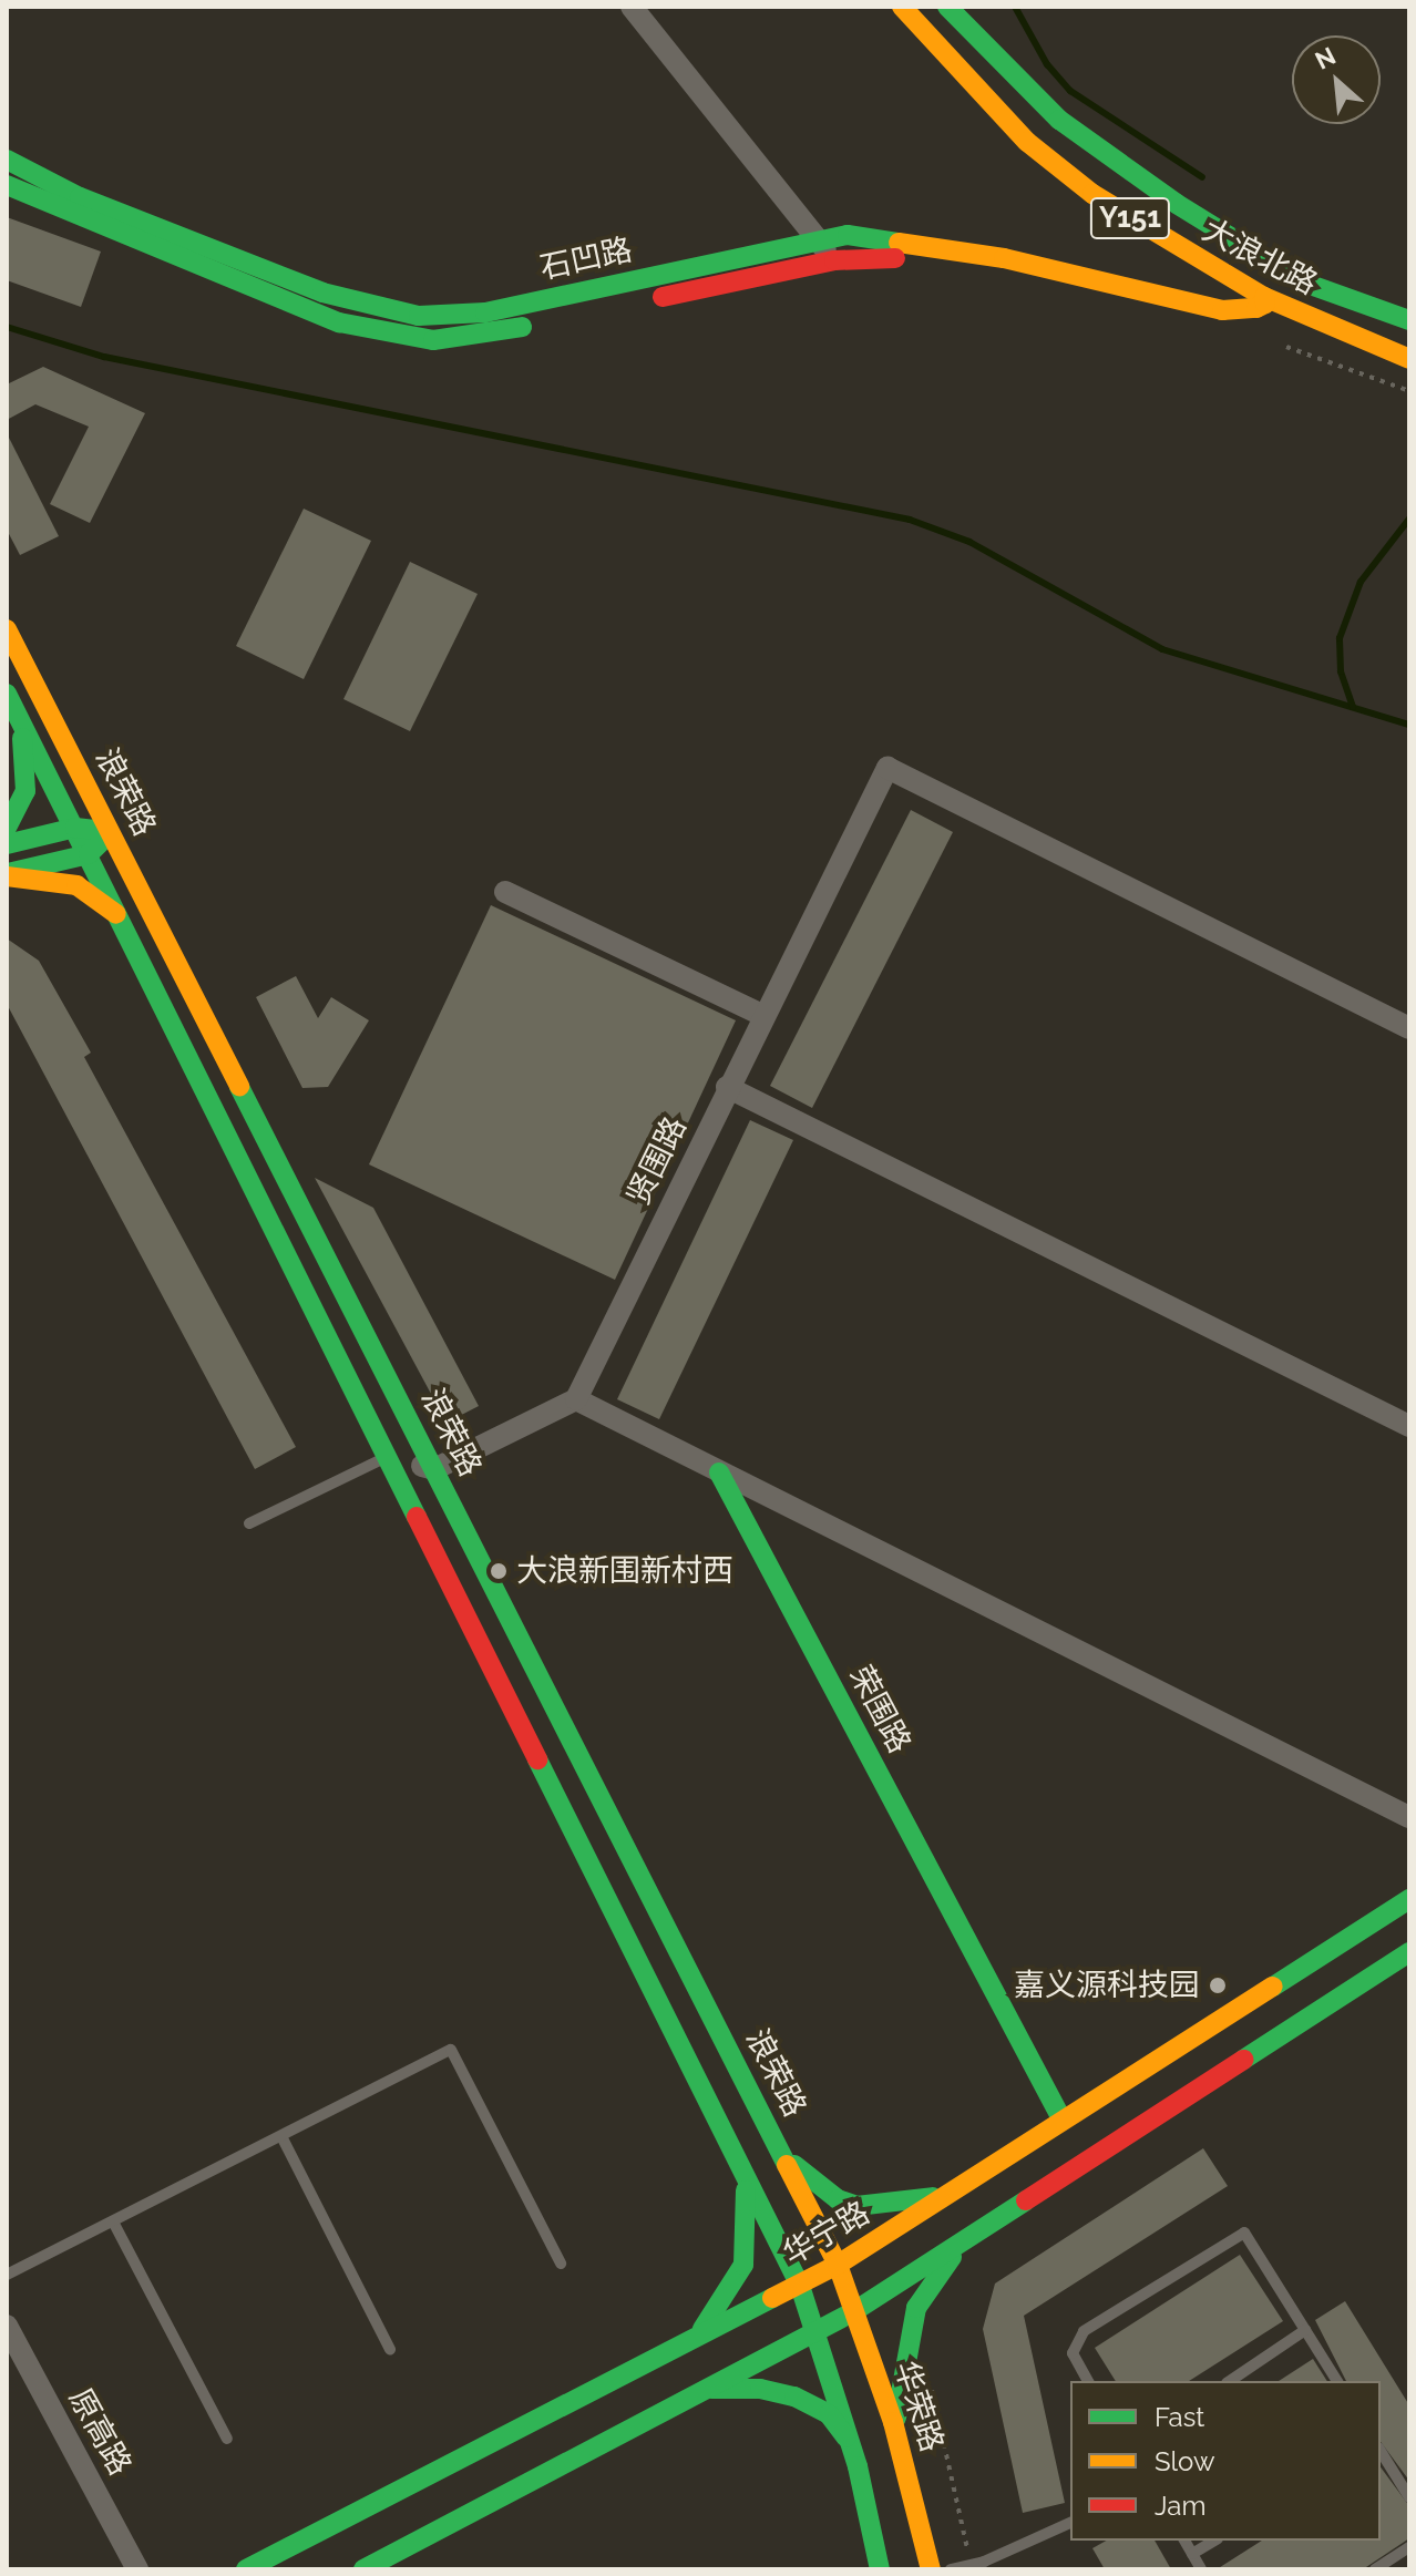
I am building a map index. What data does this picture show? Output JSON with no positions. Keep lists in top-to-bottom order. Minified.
{"streets":{"main road":["Y151","大浪北路","石凹路","浪荣路","荣围路","华宁路","华荣路"],"street":["贤围路","原高路"]},"crossings":[["大浪北路","石凹路"],["浪荣路","华宁路"],["浪荣路","华荣路"],["荣围路","华宁路"],["华宁路","华荣路"]],"places":["大浪新围新村西","嘉义源科技园"],"legend":["Fast","Slow","Jam"],"north":"top left"}
